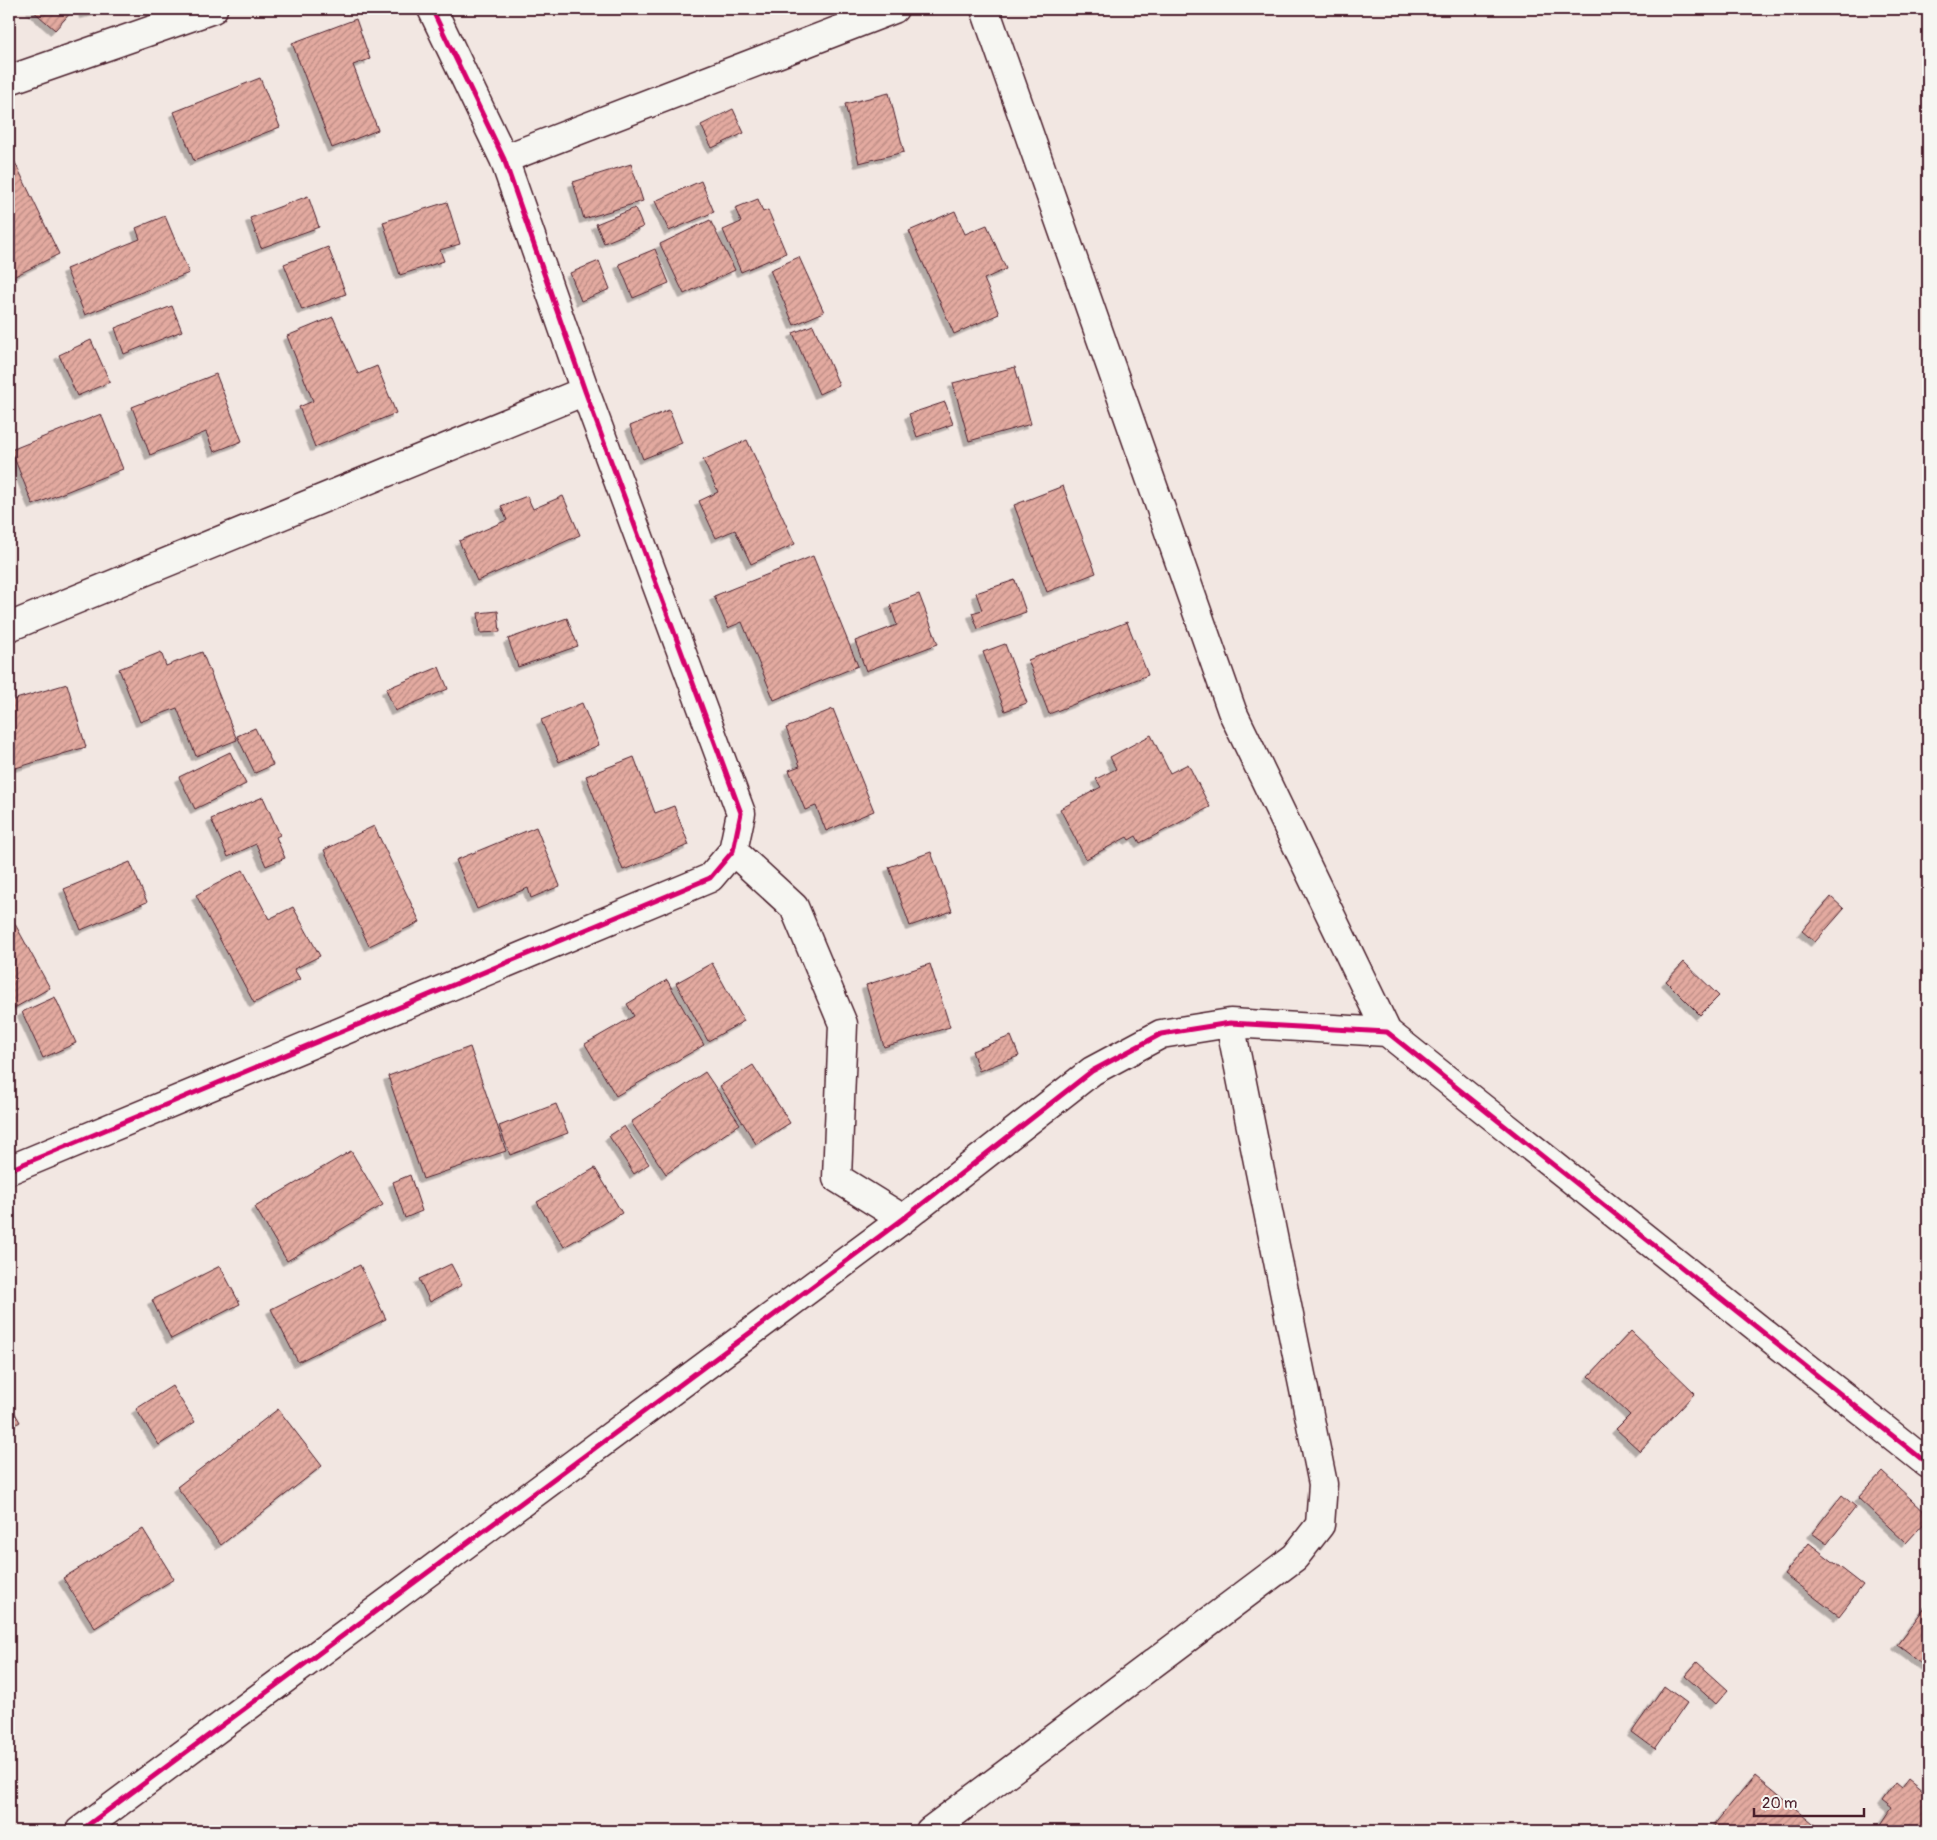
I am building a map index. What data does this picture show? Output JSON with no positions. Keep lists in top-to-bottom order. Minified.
{"scale_bar":"20 m"}
